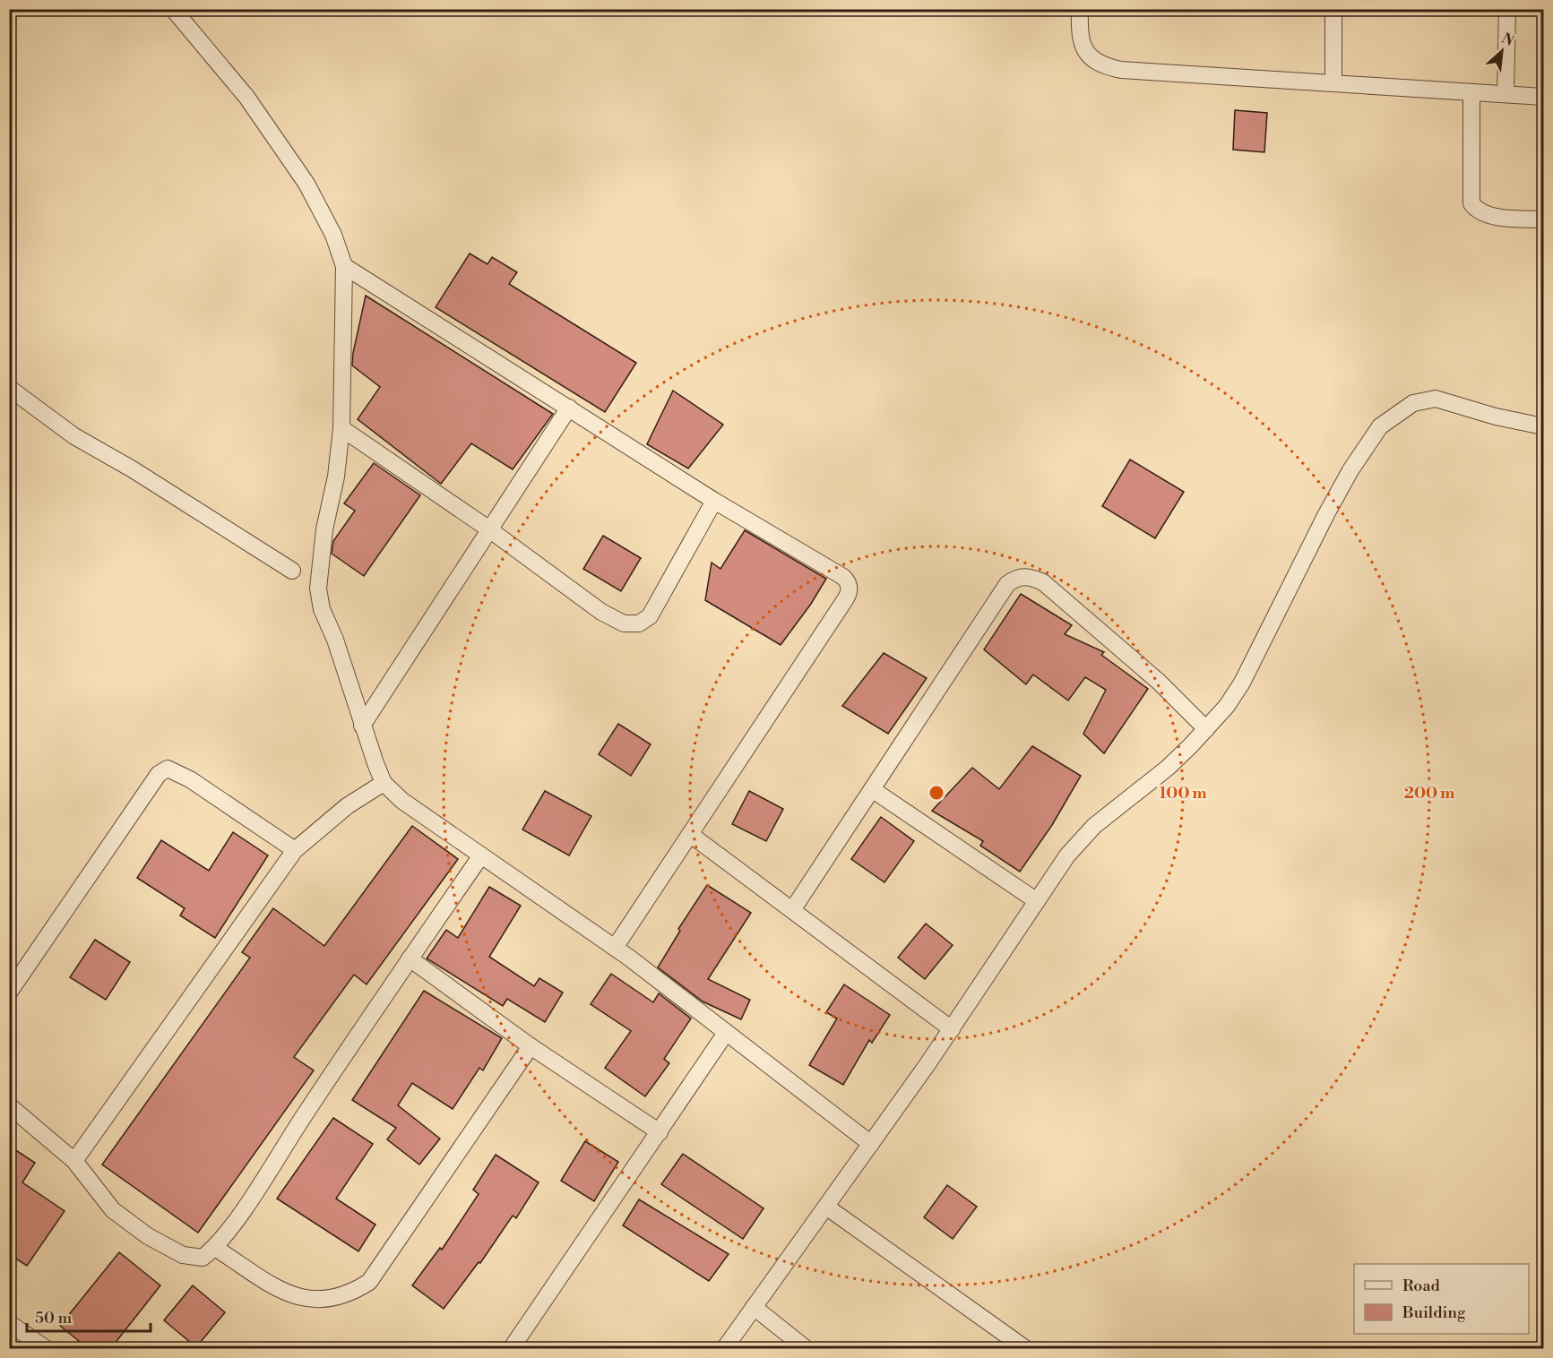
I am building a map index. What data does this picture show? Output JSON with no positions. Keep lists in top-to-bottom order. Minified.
{"legend":["Road","Building"],"scale_bar":"50 m","north":"top right","rings":["100 m","200 m"]}
